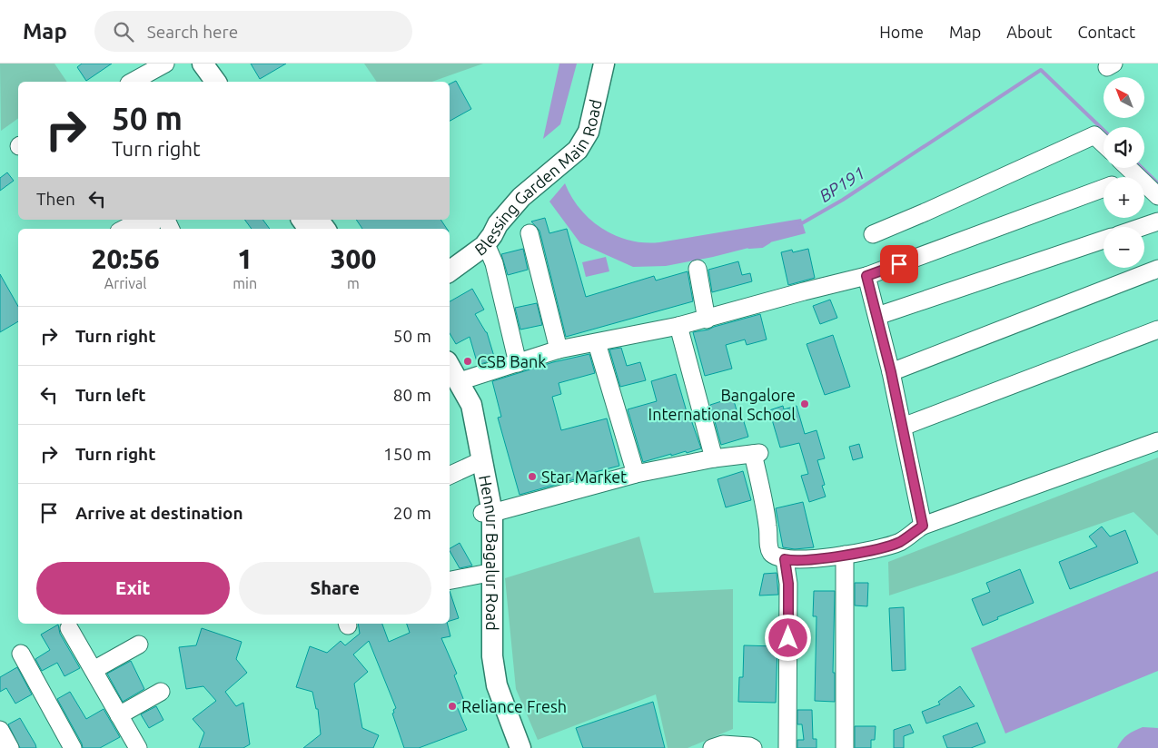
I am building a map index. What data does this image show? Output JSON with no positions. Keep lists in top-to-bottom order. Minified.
{"streets":{"main road":["Blessing Garden Main Road","Hennur Bagalur Road"]},"water":["BP191"],"places":["CSB Bank","Bangalore International School","Star Market","Reliance Fresh"],"north":"top left","page":{"header":"Map","search":"Search here","nav":["Home","Map","About","Contact"],"map_buttons":["+","−"],"turn":["50 m","Turn right"],"then":"Then","eta":["20:56","Arrival","1","min","300","m"],"list":[{"name":"Turn right","value":"50 m"},{"name":"Turn left","value":"80 m"},{"name":"Turn right","value":"150 m"},{"name":"Arrive at destination","value":"20 m"}],"buttons":["Exit","Share"]}}
